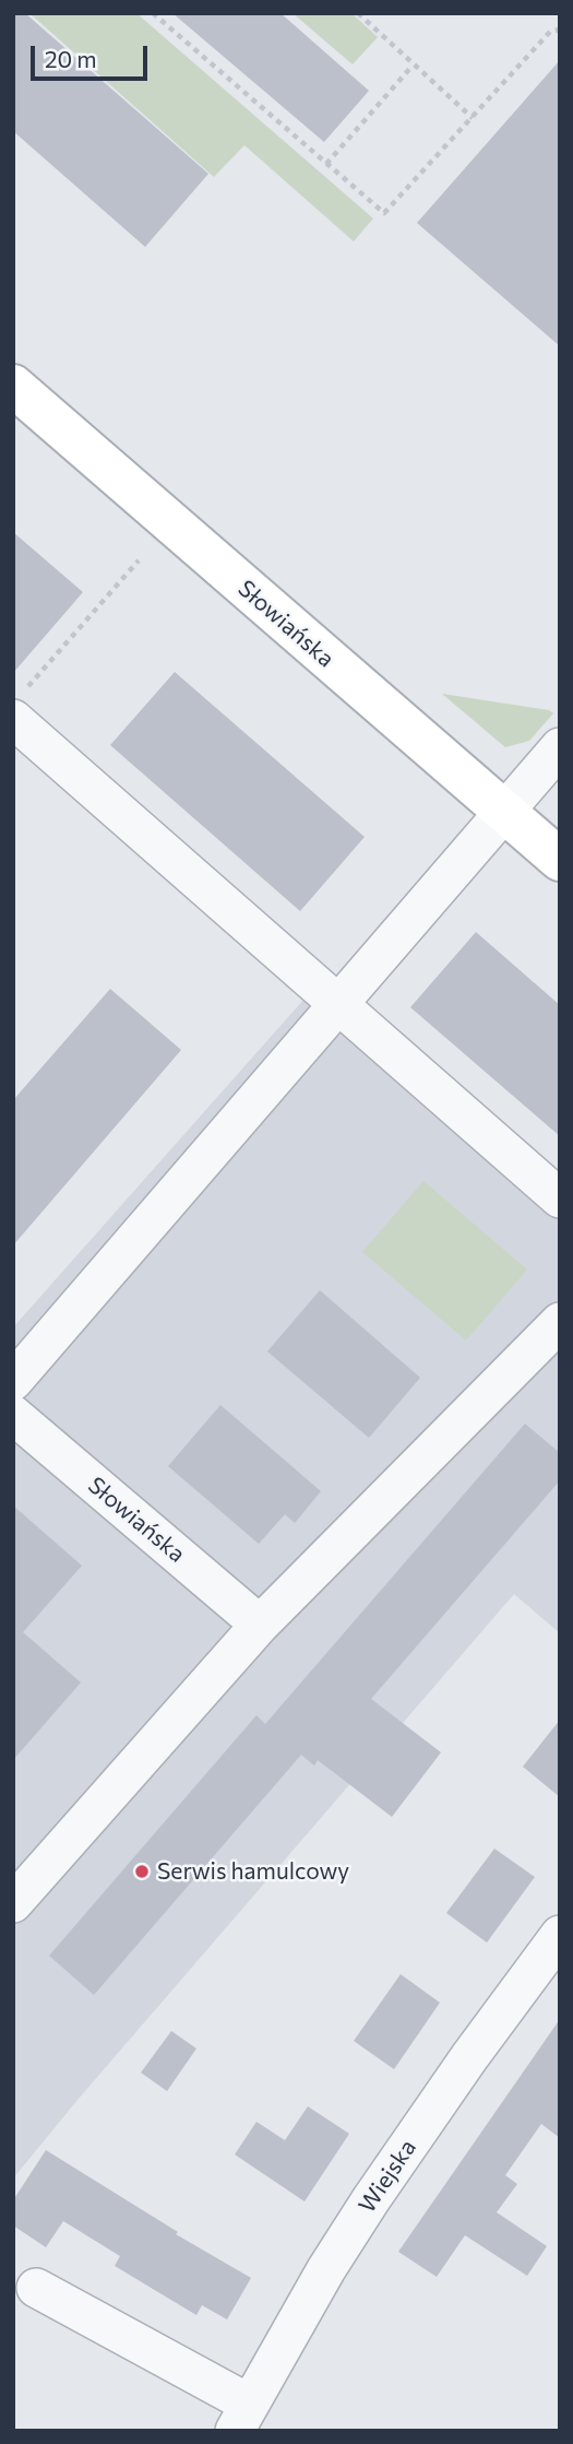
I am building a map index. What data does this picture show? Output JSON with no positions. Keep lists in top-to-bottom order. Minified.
{"streets":{"street":["Słowiańska","Wiejska"]},"places":["Serwis hamulcowy"],"scale_bar":"20 m"}
